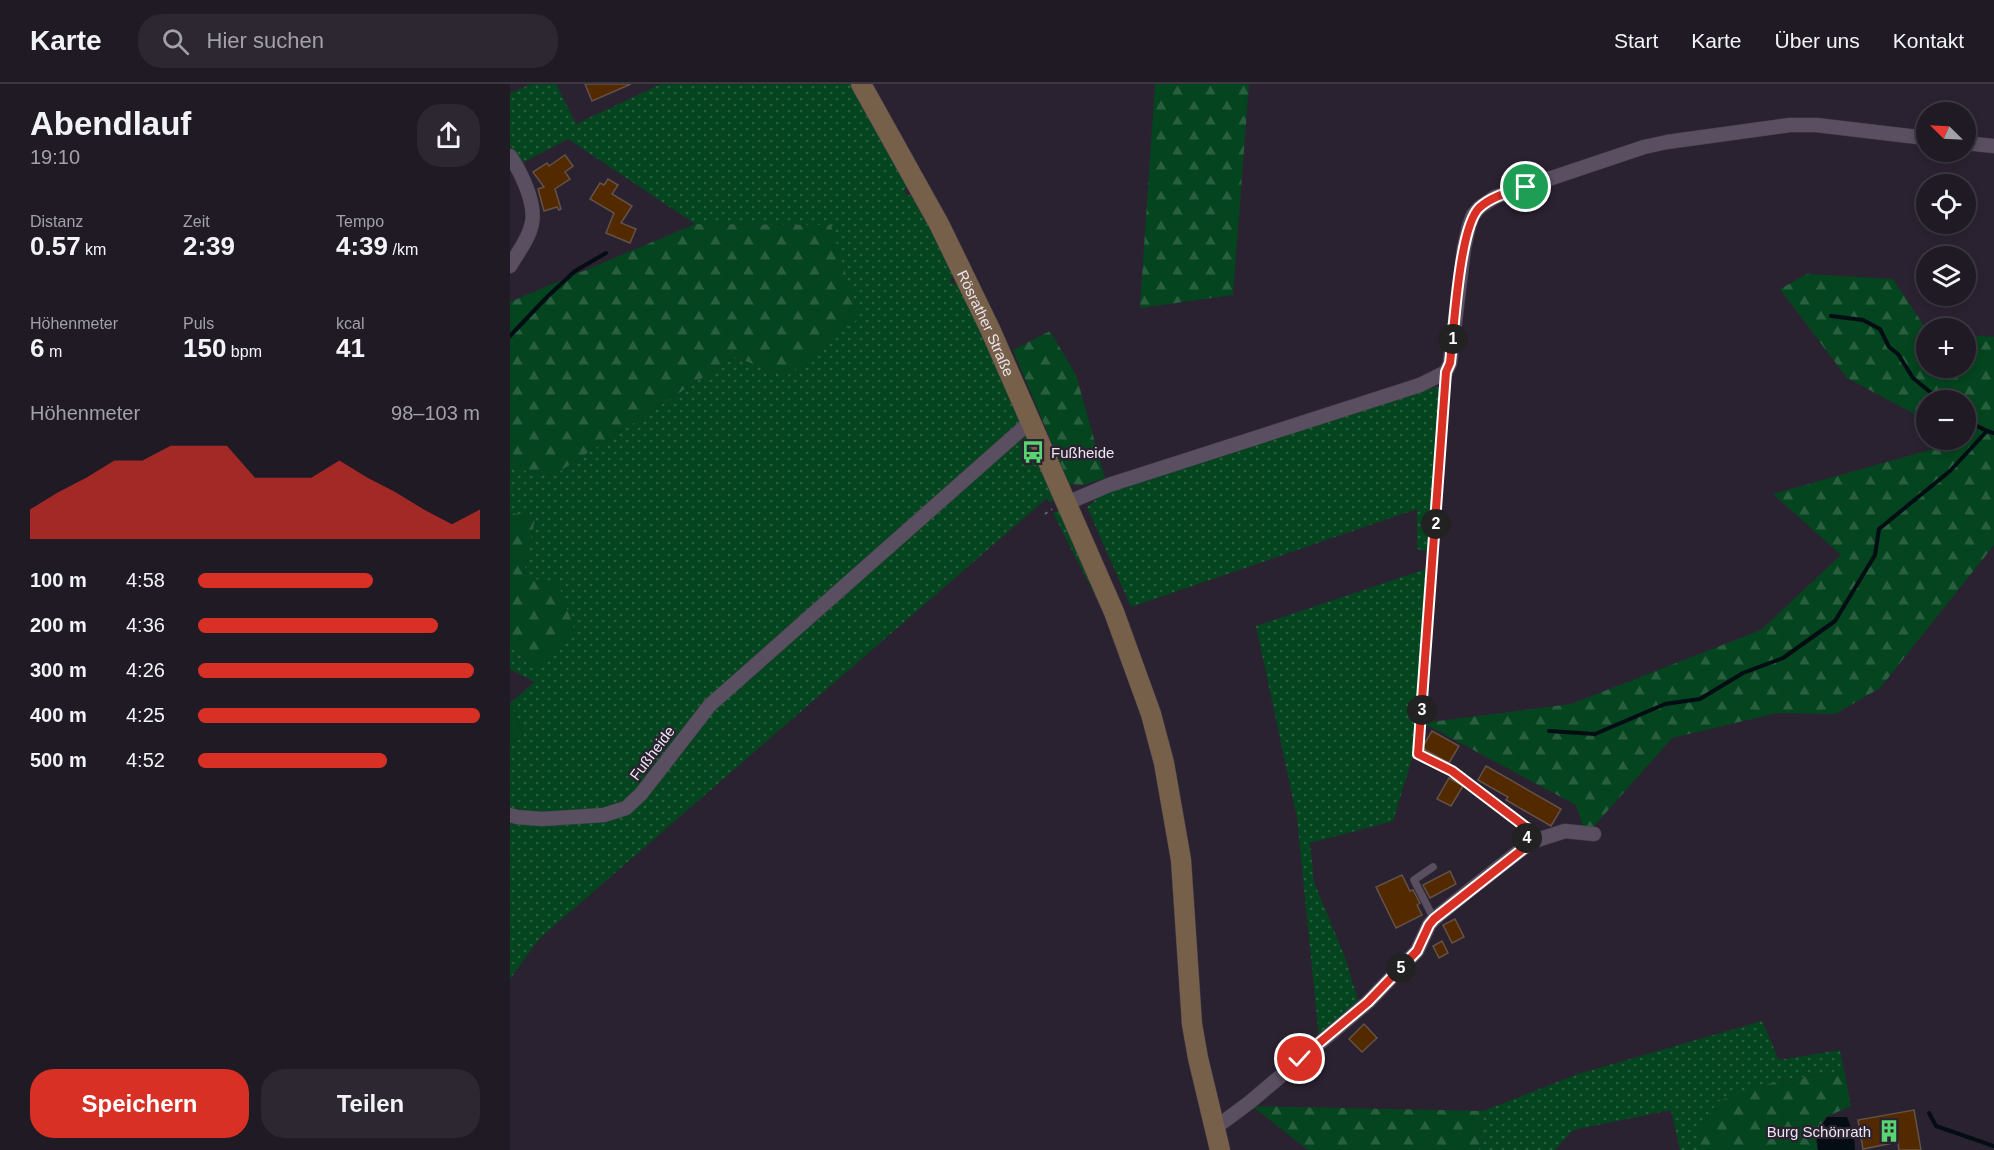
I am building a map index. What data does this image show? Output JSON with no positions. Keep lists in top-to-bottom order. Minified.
{"streets":{"street":["Rösrather Straße","Fußheide"]},"crossings":[["Rösrather Straße","Fußheide"]],"places":{"bus stop":["Fußheide"],"building":["Burg Schönrath"]},"north":"top left","page":{"header":"Karte","search":"Hier suchen","nav":["Start","Karte","Über uns","Kontakt"],"heading":["Abendlauf","19:10"],"map_buttons":["+","−"],"stats":[["Distanz","0.57 km"],["Zeit","2:39"],["Tempo","4:39 /km"],["Höhenmeter","6 m"],["Puls","150 bpm"],["kcal","41"]],"pins":["1","2","3","4","5"],"chart":["Höhenmeter","98–103 m"],"list":[{"name":"100 m","note":"4:58"},{"name":"200 m","note":"4:36"},{"name":"300 m","note":"4:26"},{"name":"400 m","note":"4:25"},{"name":"500 m","note":"4:52"}],"buttons":["Speichern","Teilen"]}}
